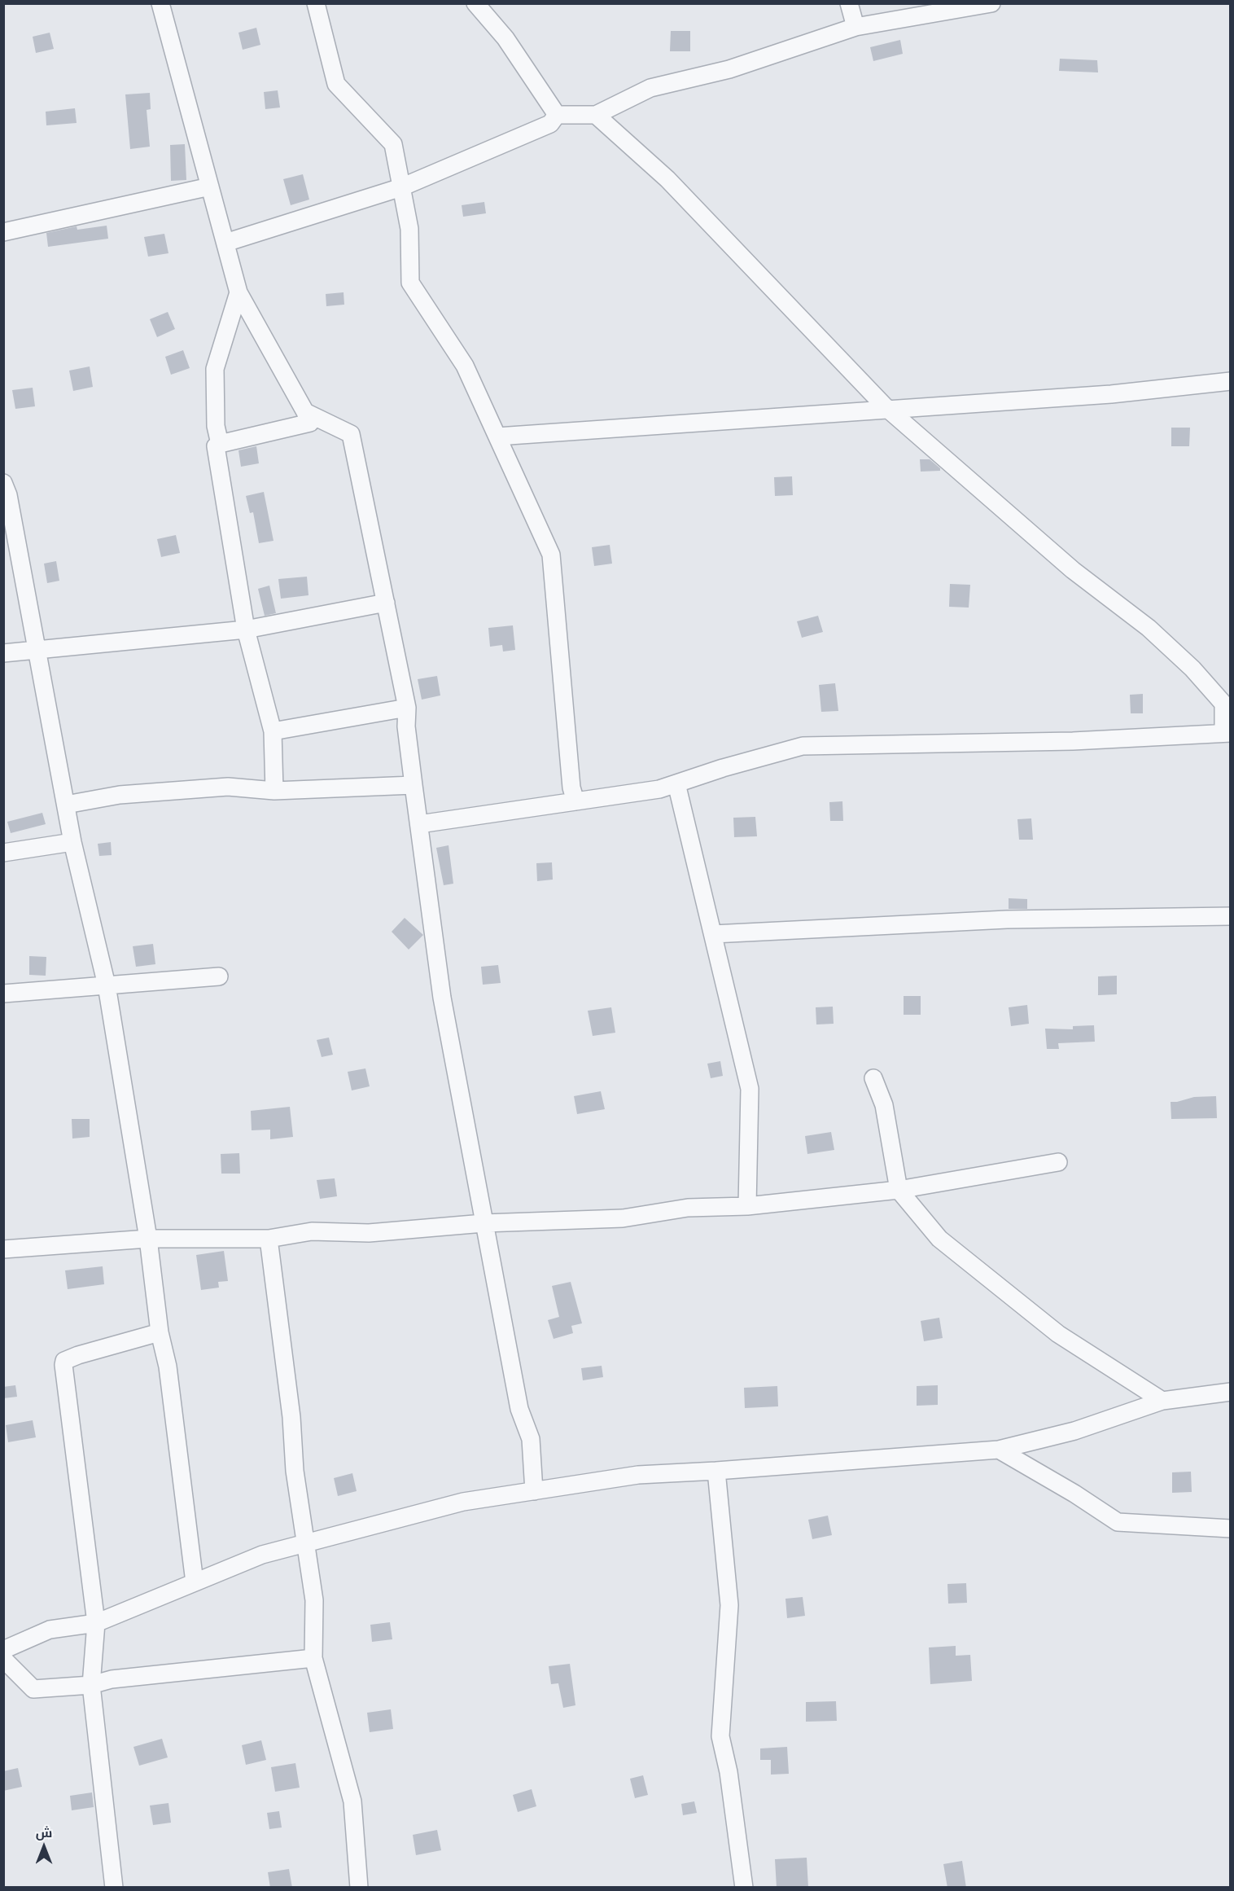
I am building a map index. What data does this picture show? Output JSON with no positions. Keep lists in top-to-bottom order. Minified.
{"north":"top"}
